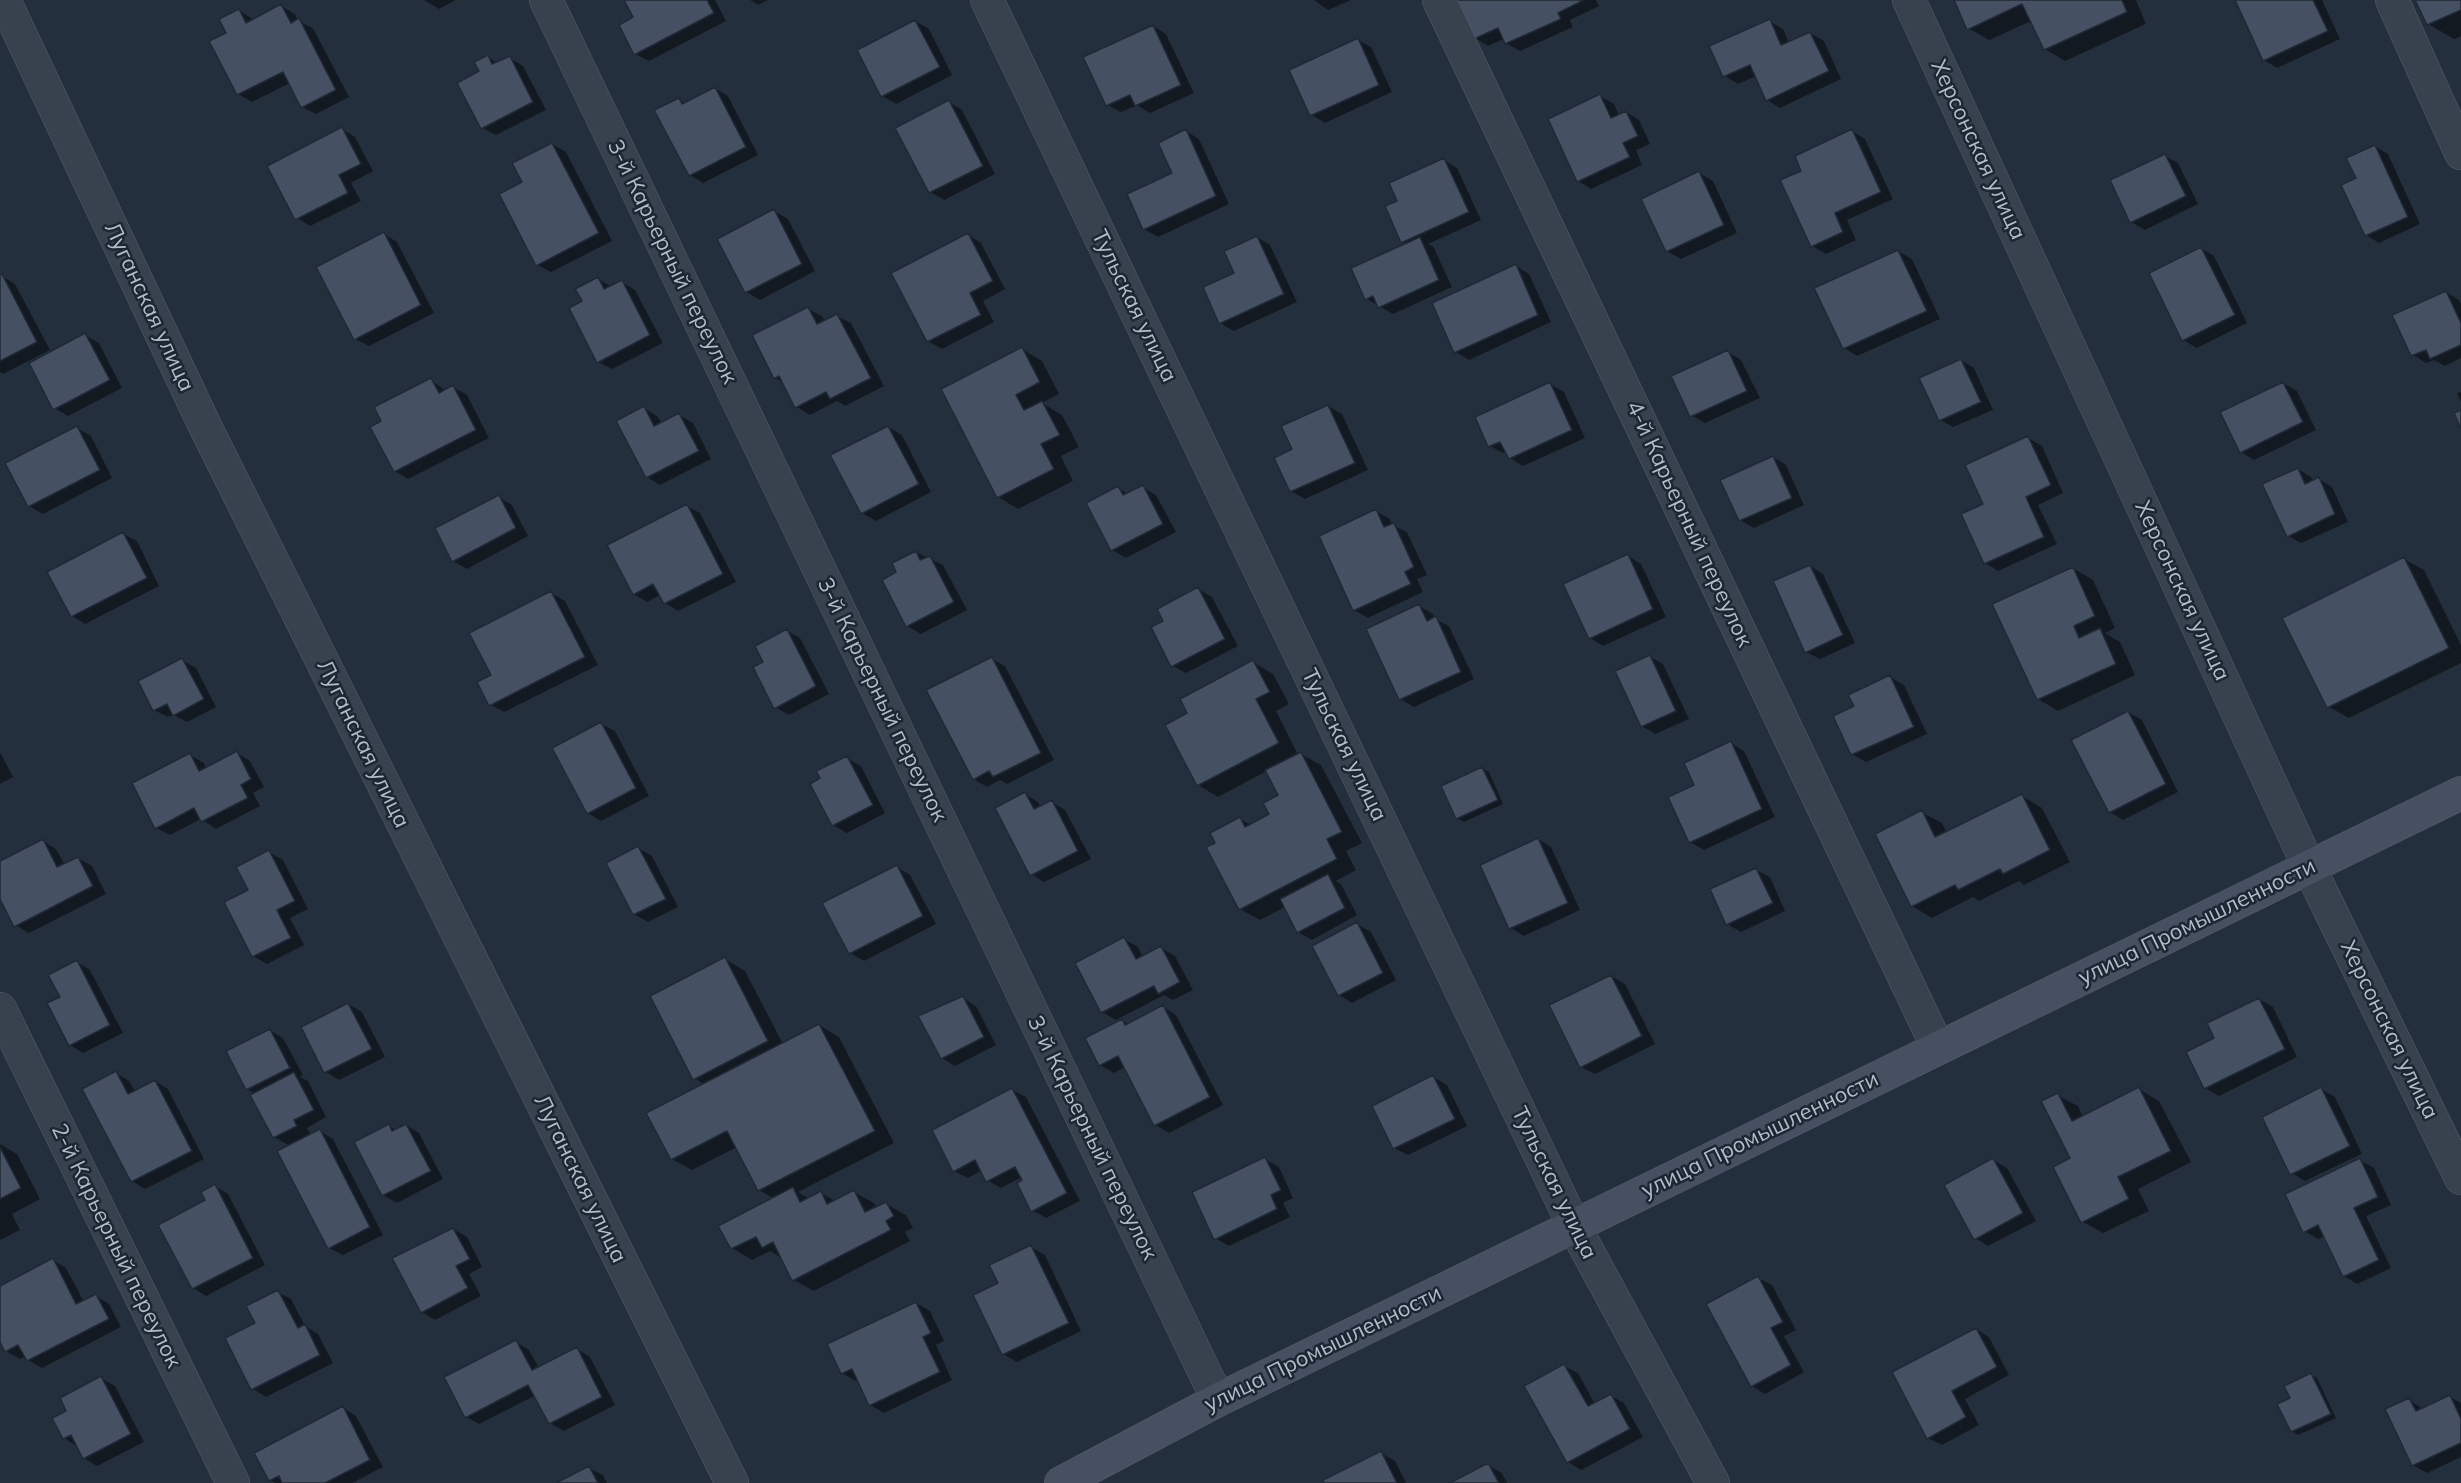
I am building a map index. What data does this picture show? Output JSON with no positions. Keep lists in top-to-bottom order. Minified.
{"streets":{"main road":["улица Промышленности"],"street":["Херсонская улица","3-й Карьерный переулок","Тульская улица","Луганская улица","4-й Карьерный переулок","2-й Карьерный переулок"]},"crossings":[["Херсонская улица","улица Промышленности"],["3-й Карьерный переулок","улица Промышленности"],["Тульская улица","улица Промышленности"],["4-й Карьерный переулок","улица Промышленности"]]}
